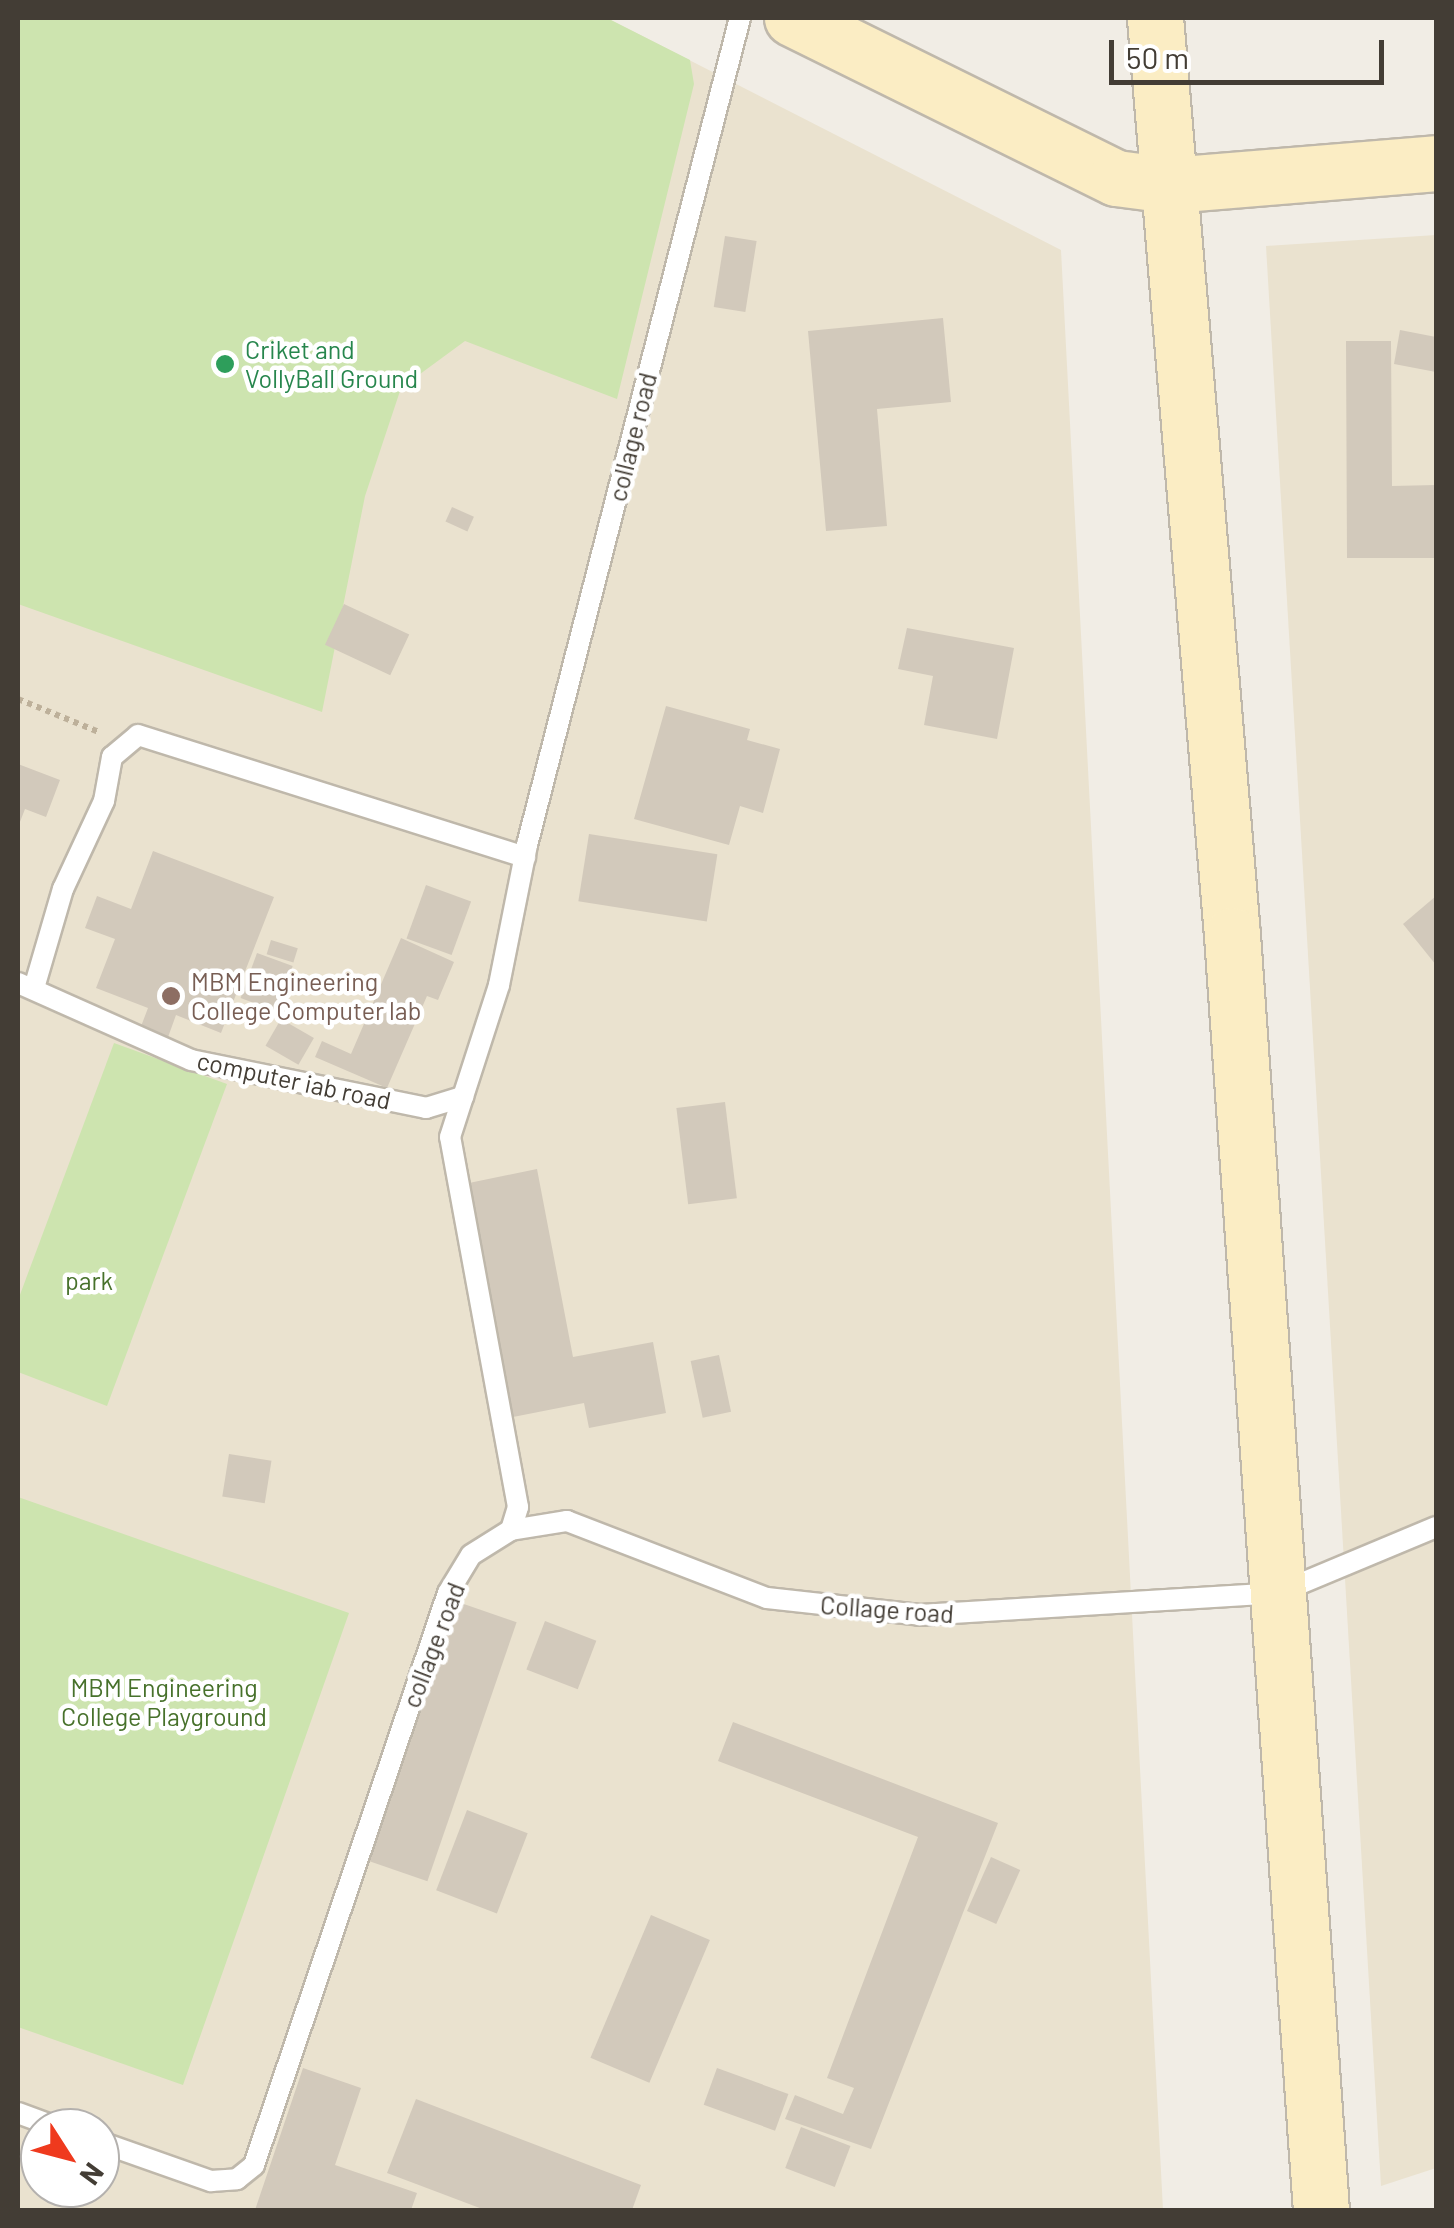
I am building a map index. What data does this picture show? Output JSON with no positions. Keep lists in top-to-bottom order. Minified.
{"streets":{"lane":["collage road","computer iab road","Collage road"]},"crossings":[["collage road","computer iab road"],["collage road","Collage road"]],"parks":["park","MBM Engineering College Playground"],"places":["Criket and VollyBall Ground","MBM Engineering College Computer lab"],"scale_bar":"50 m","north":"bottom right"}
